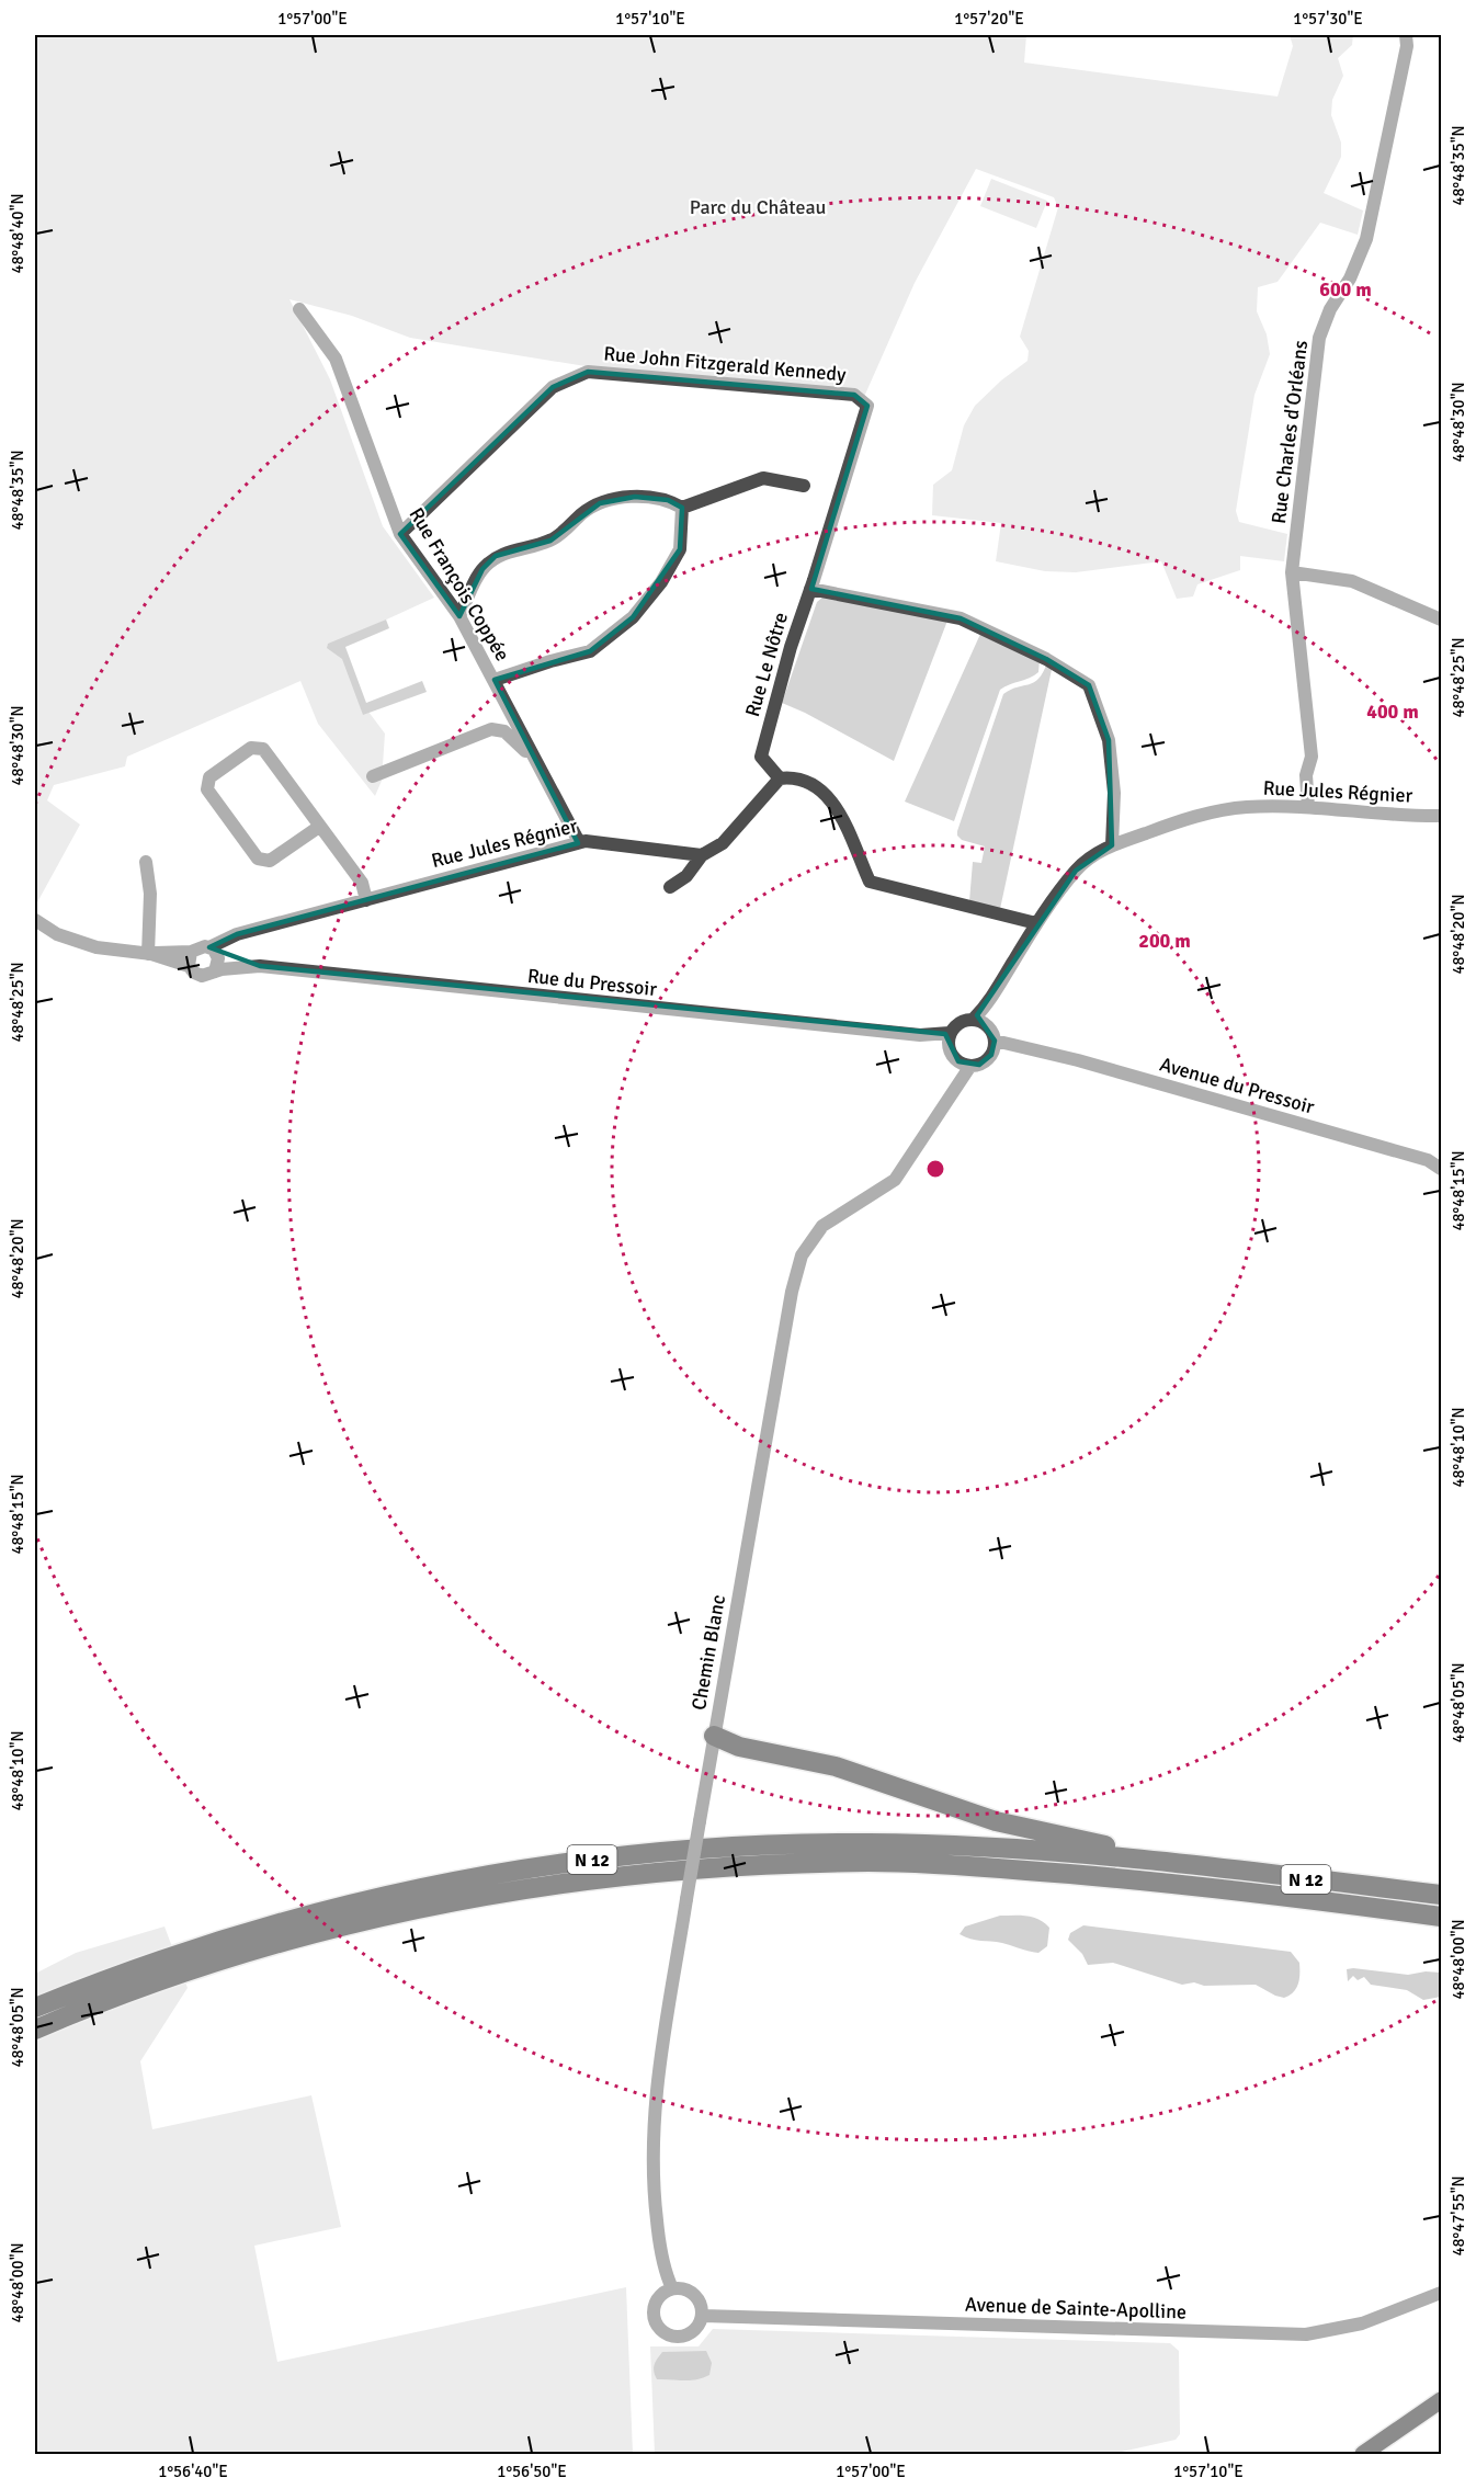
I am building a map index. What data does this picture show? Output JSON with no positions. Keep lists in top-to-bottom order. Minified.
{"streets":{"highway":["N 12"],"street":["Rue John Fitzgerald Kennedy","Rue Charles d'Orléans","Rue François Coppée","Rue Le Nôtre","Rue Jules Régnier","Rue du Pressoir","Avenue du Pressoir","Chemin Blanc","Avenue de Sainte-Apolline"]},"crossings":[["Rue John Fitzgerald Kennedy","Rue François Coppée"],["Rue John Fitzgerald Kennedy","Rue Le Nôtre"],["Rue Charles d'Orléans","Rue Jules Régnier"],["Rue François Coppée","Rue Jules Régnier"],["Rue Jules Régnier","Rue du Pressoir"],["Rue Jules Régnier","Avenue du Pressoir"],["Rue Jules Régnier","Chemin Blanc"],["Rue du Pressoir","Avenue du Pressoir"],["Rue du Pressoir","Chemin Blanc"],["Avenue du Pressoir","Chemin Blanc"],["Chemin Blanc","Avenue de Sainte-Apolline"]],"parks":["Parc du Château"],"coordinates":["1°57'00\"E","1°57'10\"E","1°57'20\"E","1°57'30\"E","48°48'35\"N","48°48'40\"N","48°48'30\"N","48°48'25\"N","48°48'20\"N","48°48'15\"N","48°48'10\"N","48°48'05\"N","48°48'00\"N","48°47'55\"N","1°56'40\"E","1°56'50\"E"],"rings":["600 m","400 m","200 m"]}
